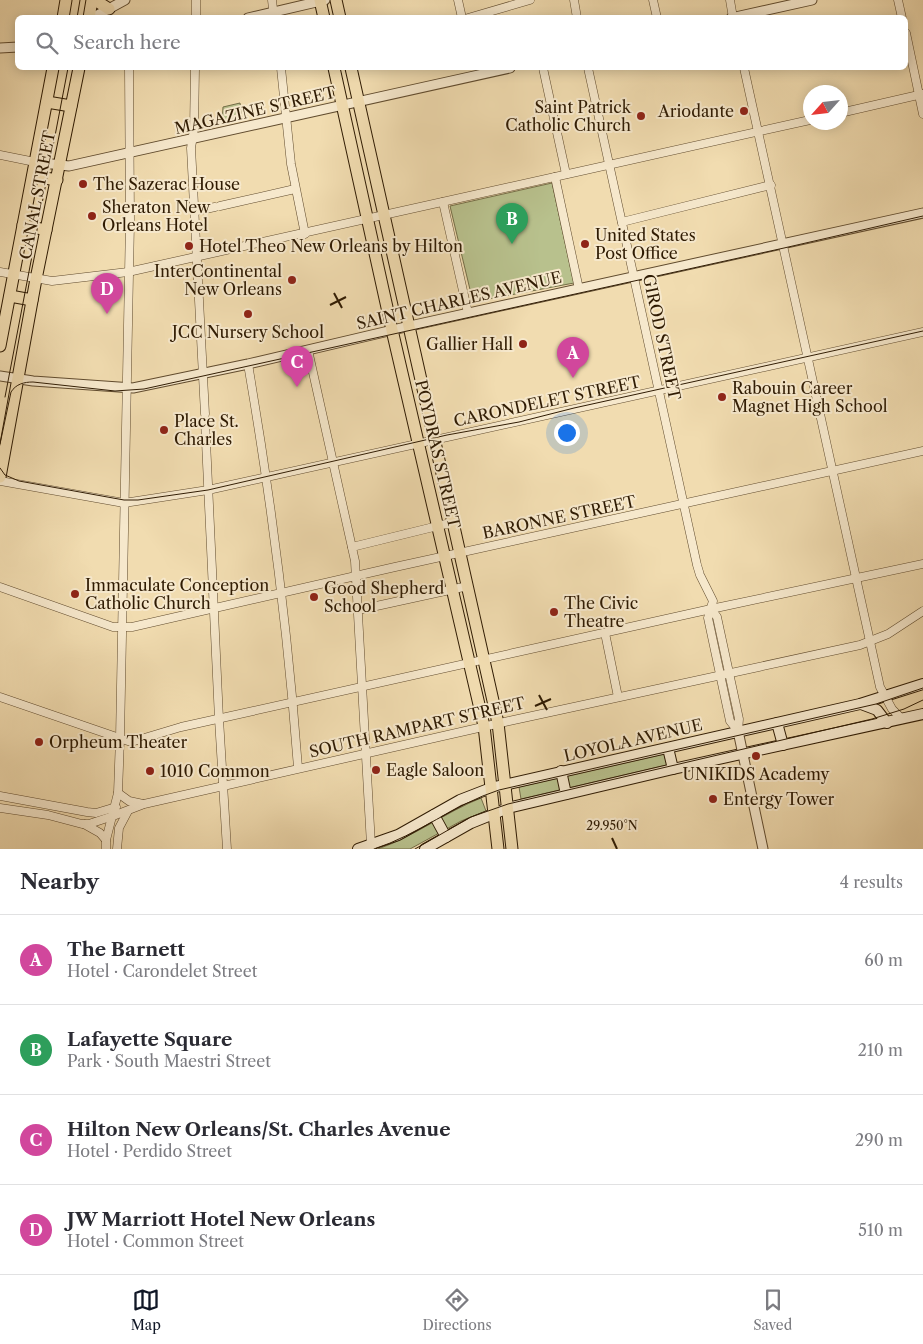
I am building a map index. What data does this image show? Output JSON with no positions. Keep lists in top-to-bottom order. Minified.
{"streets":{"main road":["CANAL STREET","POYDRAS STREET","LOYOLA AVENUE"],"street":["MAGAZINE STREET","SAINT CHARLES AVENUE","GIROD STREET","CARONDELET STREET","BARONNE STREET","SOUTH RAMPART STREET"]},"crossings":[["MAGAZINE STREET","CANAL STREET"],["MAGAZINE STREET","POYDRAS STREET"],["CANAL STREET","SAINT CHARLES AVENUE"],["CANAL STREET","CARONDELET STREET"],["SAINT CHARLES AVENUE","GIROD STREET"],["SAINT CHARLES AVENUE","POYDRAS STREET"],["GIROD STREET","CARONDELET STREET"],["GIROD STREET","BARONNE STREET"],["GIROD STREET","SOUTH RAMPART STREET"],["GIROD STREET","LOYOLA AVENUE"],["CARONDELET STREET","POYDRAS STREET"],["POYDRAS STREET","BARONNE STREET"],["POYDRAS STREET","SOUTH RAMPART STREET"],["POYDRAS STREET","LOYOLA AVENUE"]],"places":["Ariodante","Saint Patrick Catholic Church","The Sazerac House","Sheraton New Orleans Hotel","United States Post Office","Hotel Theo New Orleans by Hilton","InterContinental New Orleans","JCC Nursery School","Gallier Hall","Rabouin Career Magnet High School","Place St. Charles","Immaculate Conception Catholic Church","Good Shepherd School","The Civic Theatre","Orpheum Theater","UNIKIDS Academy","Eagle Saloon","1010 Common","Entergy Tower"],"north":"bottom left","page":{"search":"Search here","pins":["B","D","A","C"],"heading":["Nearby","4 results"],"list":[{"mark":"A","name":"The Barnett","note":"Hotel · Carondelet Street","value":"60 m"},{"mark":"B","name":"Lafayette Square","note":"Park · South Maestri Street","value":"210 m"},{"mark":"C","name":"Hilton New Orleans/St. Charles Avenue","note":"Hotel · Perdido Street","value":"290 m"},{"mark":"D","name":"JW Marriott Hotel New Orleans","note":"Hotel · Common Street","value":"510 m"}],"nav":["Map","Directions","Saved"]},"coordinates":["29.950°N"]}
